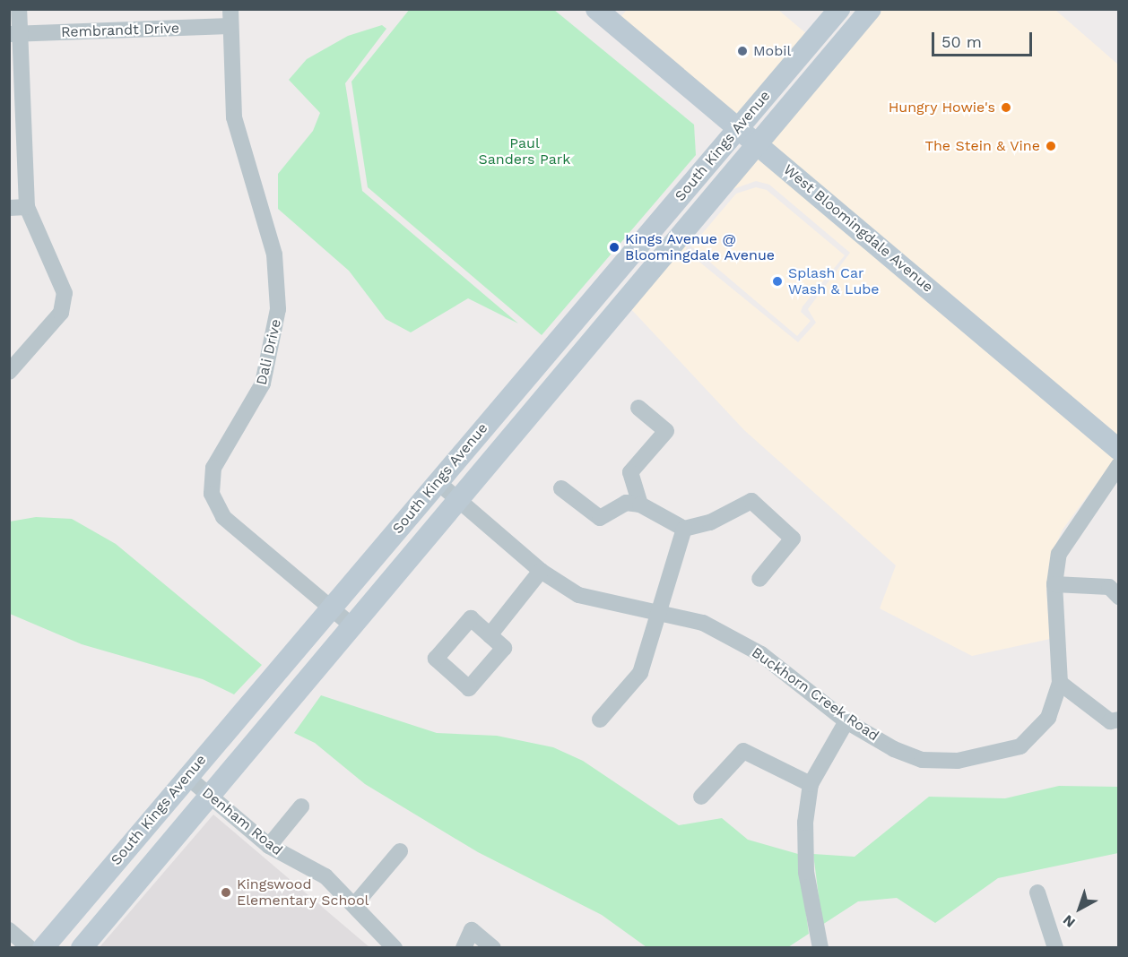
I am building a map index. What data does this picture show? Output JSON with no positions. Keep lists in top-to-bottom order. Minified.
{"streets":{"main road":["South Kings Avenue","West Bloomingdale Avenue"],"street":["Rembrandt Drive","Dali Drive","Buckhorn Creek Road","Denham Road"]},"crossings":[["Rembrandt Drive","Dali Drive"],["South Kings Avenue","West Bloomingdale Avenue"],["South Kings Avenue","Dali Drive"],["South Kings Avenue","Buckhorn Creek Road"],["South Kings Avenue","Denham Road"]],"parks":["Paul Sanders Park"],"places":["Mobil","Hungry Howie's","The Stein & Vine","Kings Avenue @ Bloomingdale Avenue","Splash Car Wash & Lube","Kingswood Elementary School"],"scale_bar":"50 m","north":"bottom left"}
